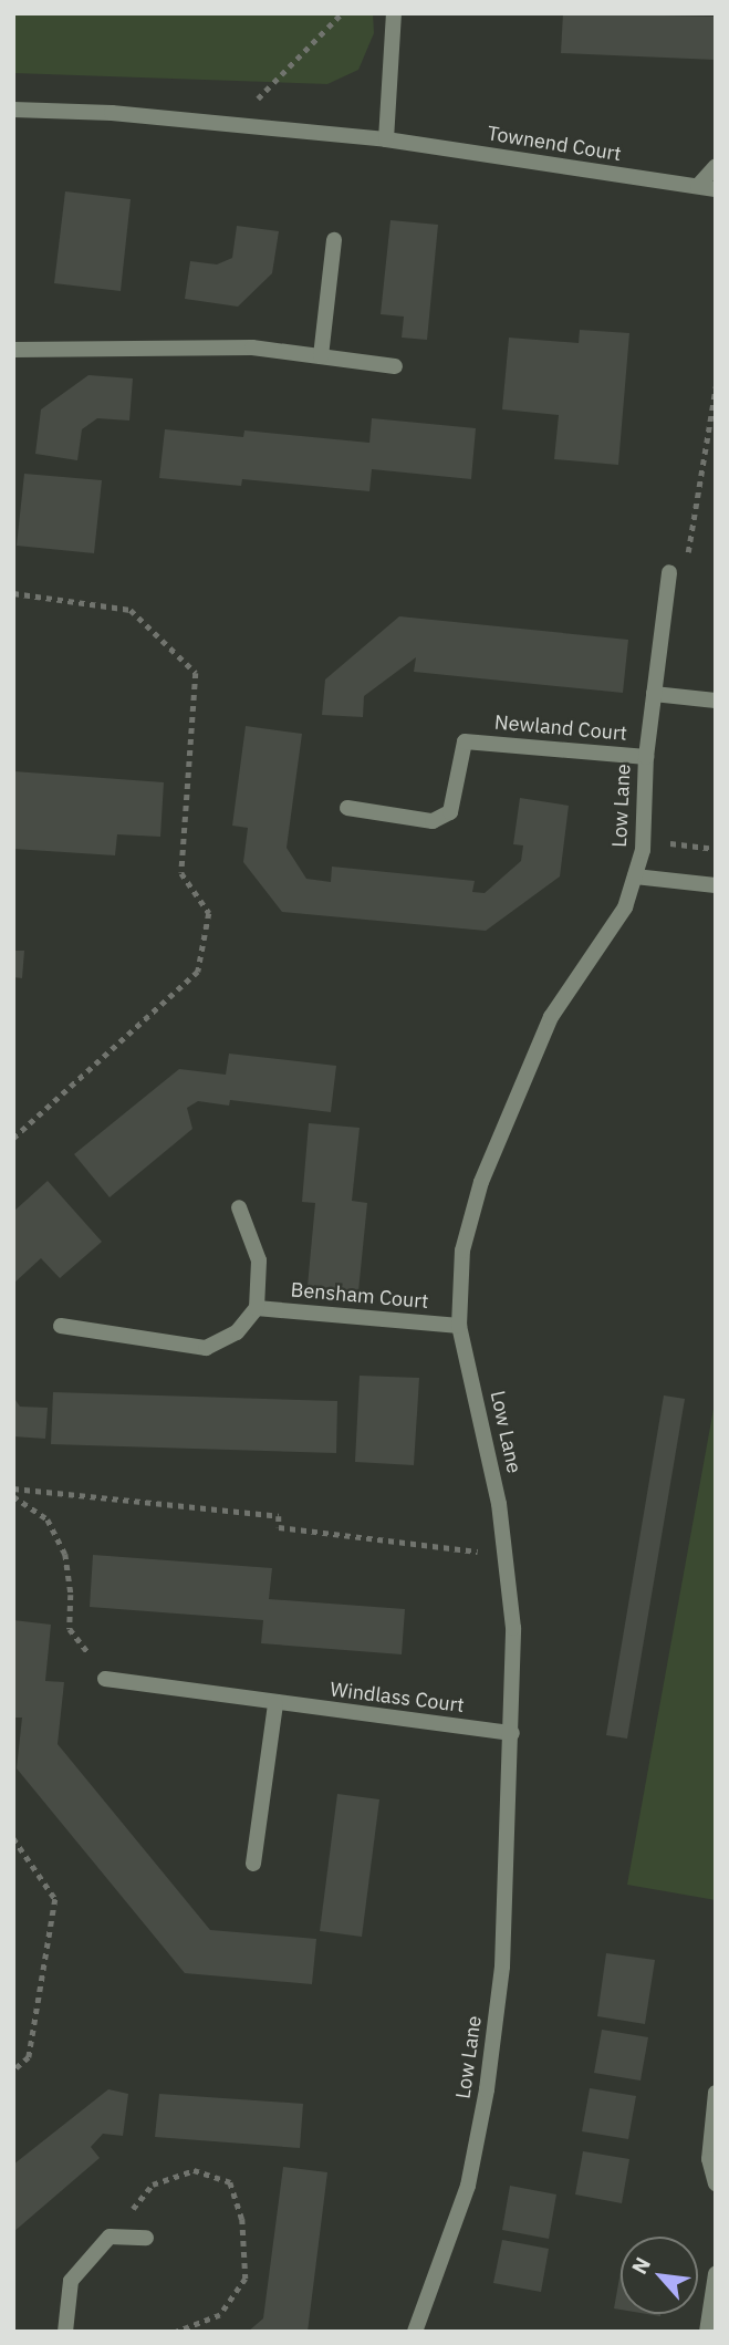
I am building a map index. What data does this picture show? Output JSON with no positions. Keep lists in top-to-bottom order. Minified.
{"streets":{"street":["Townend Court","Newland Court","Low Lane","Bensham Court","Windlass Court"]},"crossings":[["Newland Court","Low Lane"],["Low Lane","Bensham Court"],["Low Lane","Windlass Court"]],"north":"top left"}
